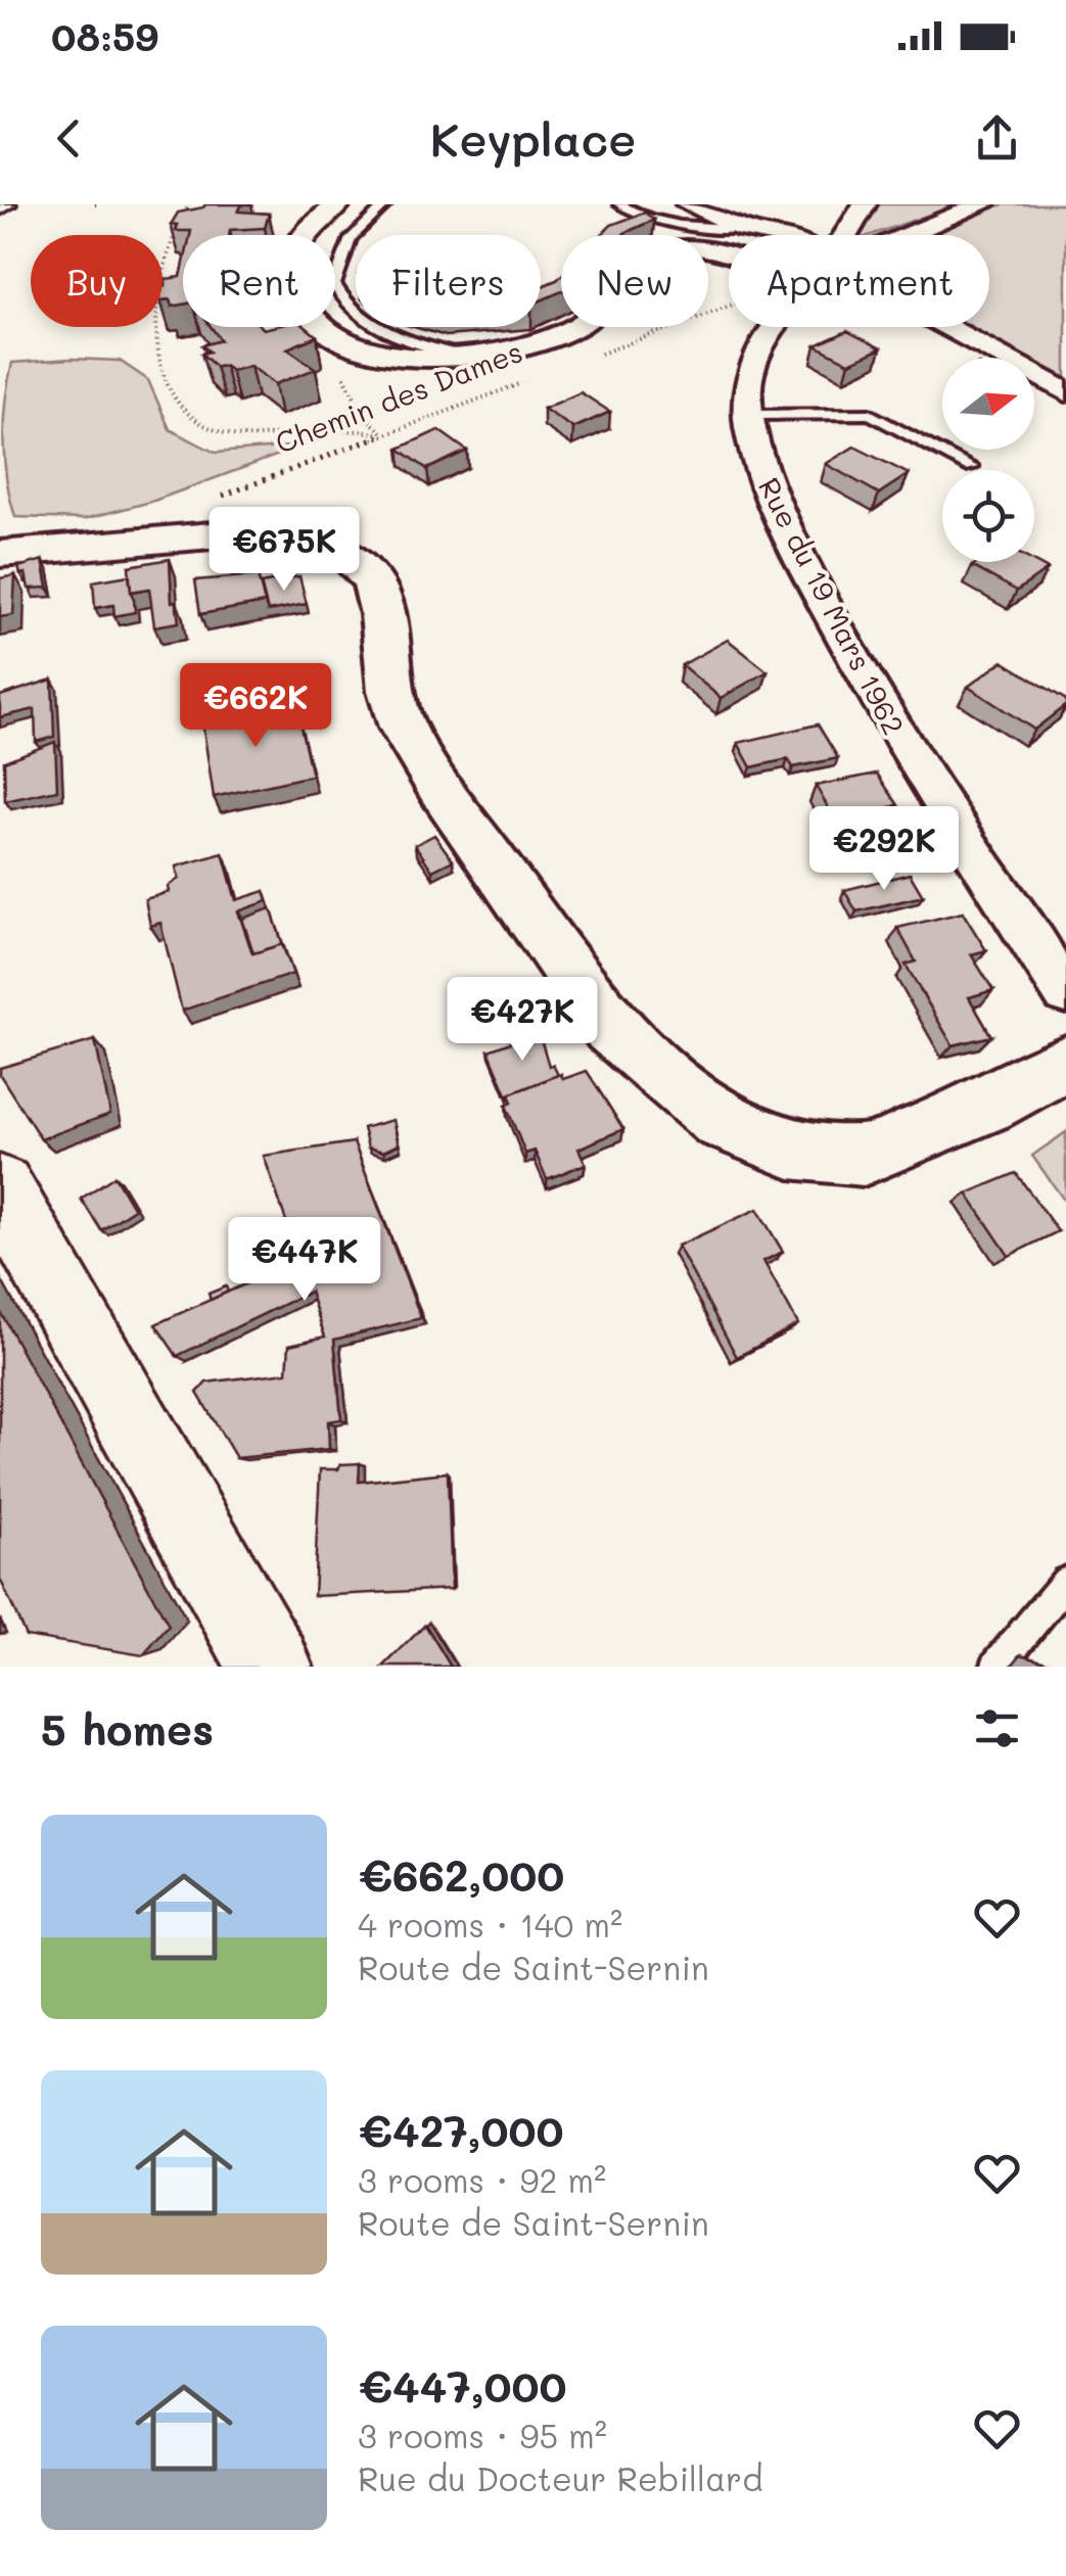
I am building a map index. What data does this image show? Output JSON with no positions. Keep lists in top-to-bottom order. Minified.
{"streets":{"street":["Rue du 19 Mars 1962"],"path":["Chemin des Dames"]},"north":"right","page":{"status":"08:59","header":"Keyplace","chip":["Buy","Rent","Filters","New","Apartment"],"price":["€675K","€662K","€292K","€427K","€447K"],"heading":"5 homes","list":[{"name":"€662,000","note":"4 rooms · 140 m² · Route de Saint-Sernin"},{"name":"€427,000","note":"3 rooms · 92 m² · Route de Saint-Sernin"},{"name":"€447,000","note":"3 rooms · 95 m² · Rue du Docteur Rebillard"}]}}
